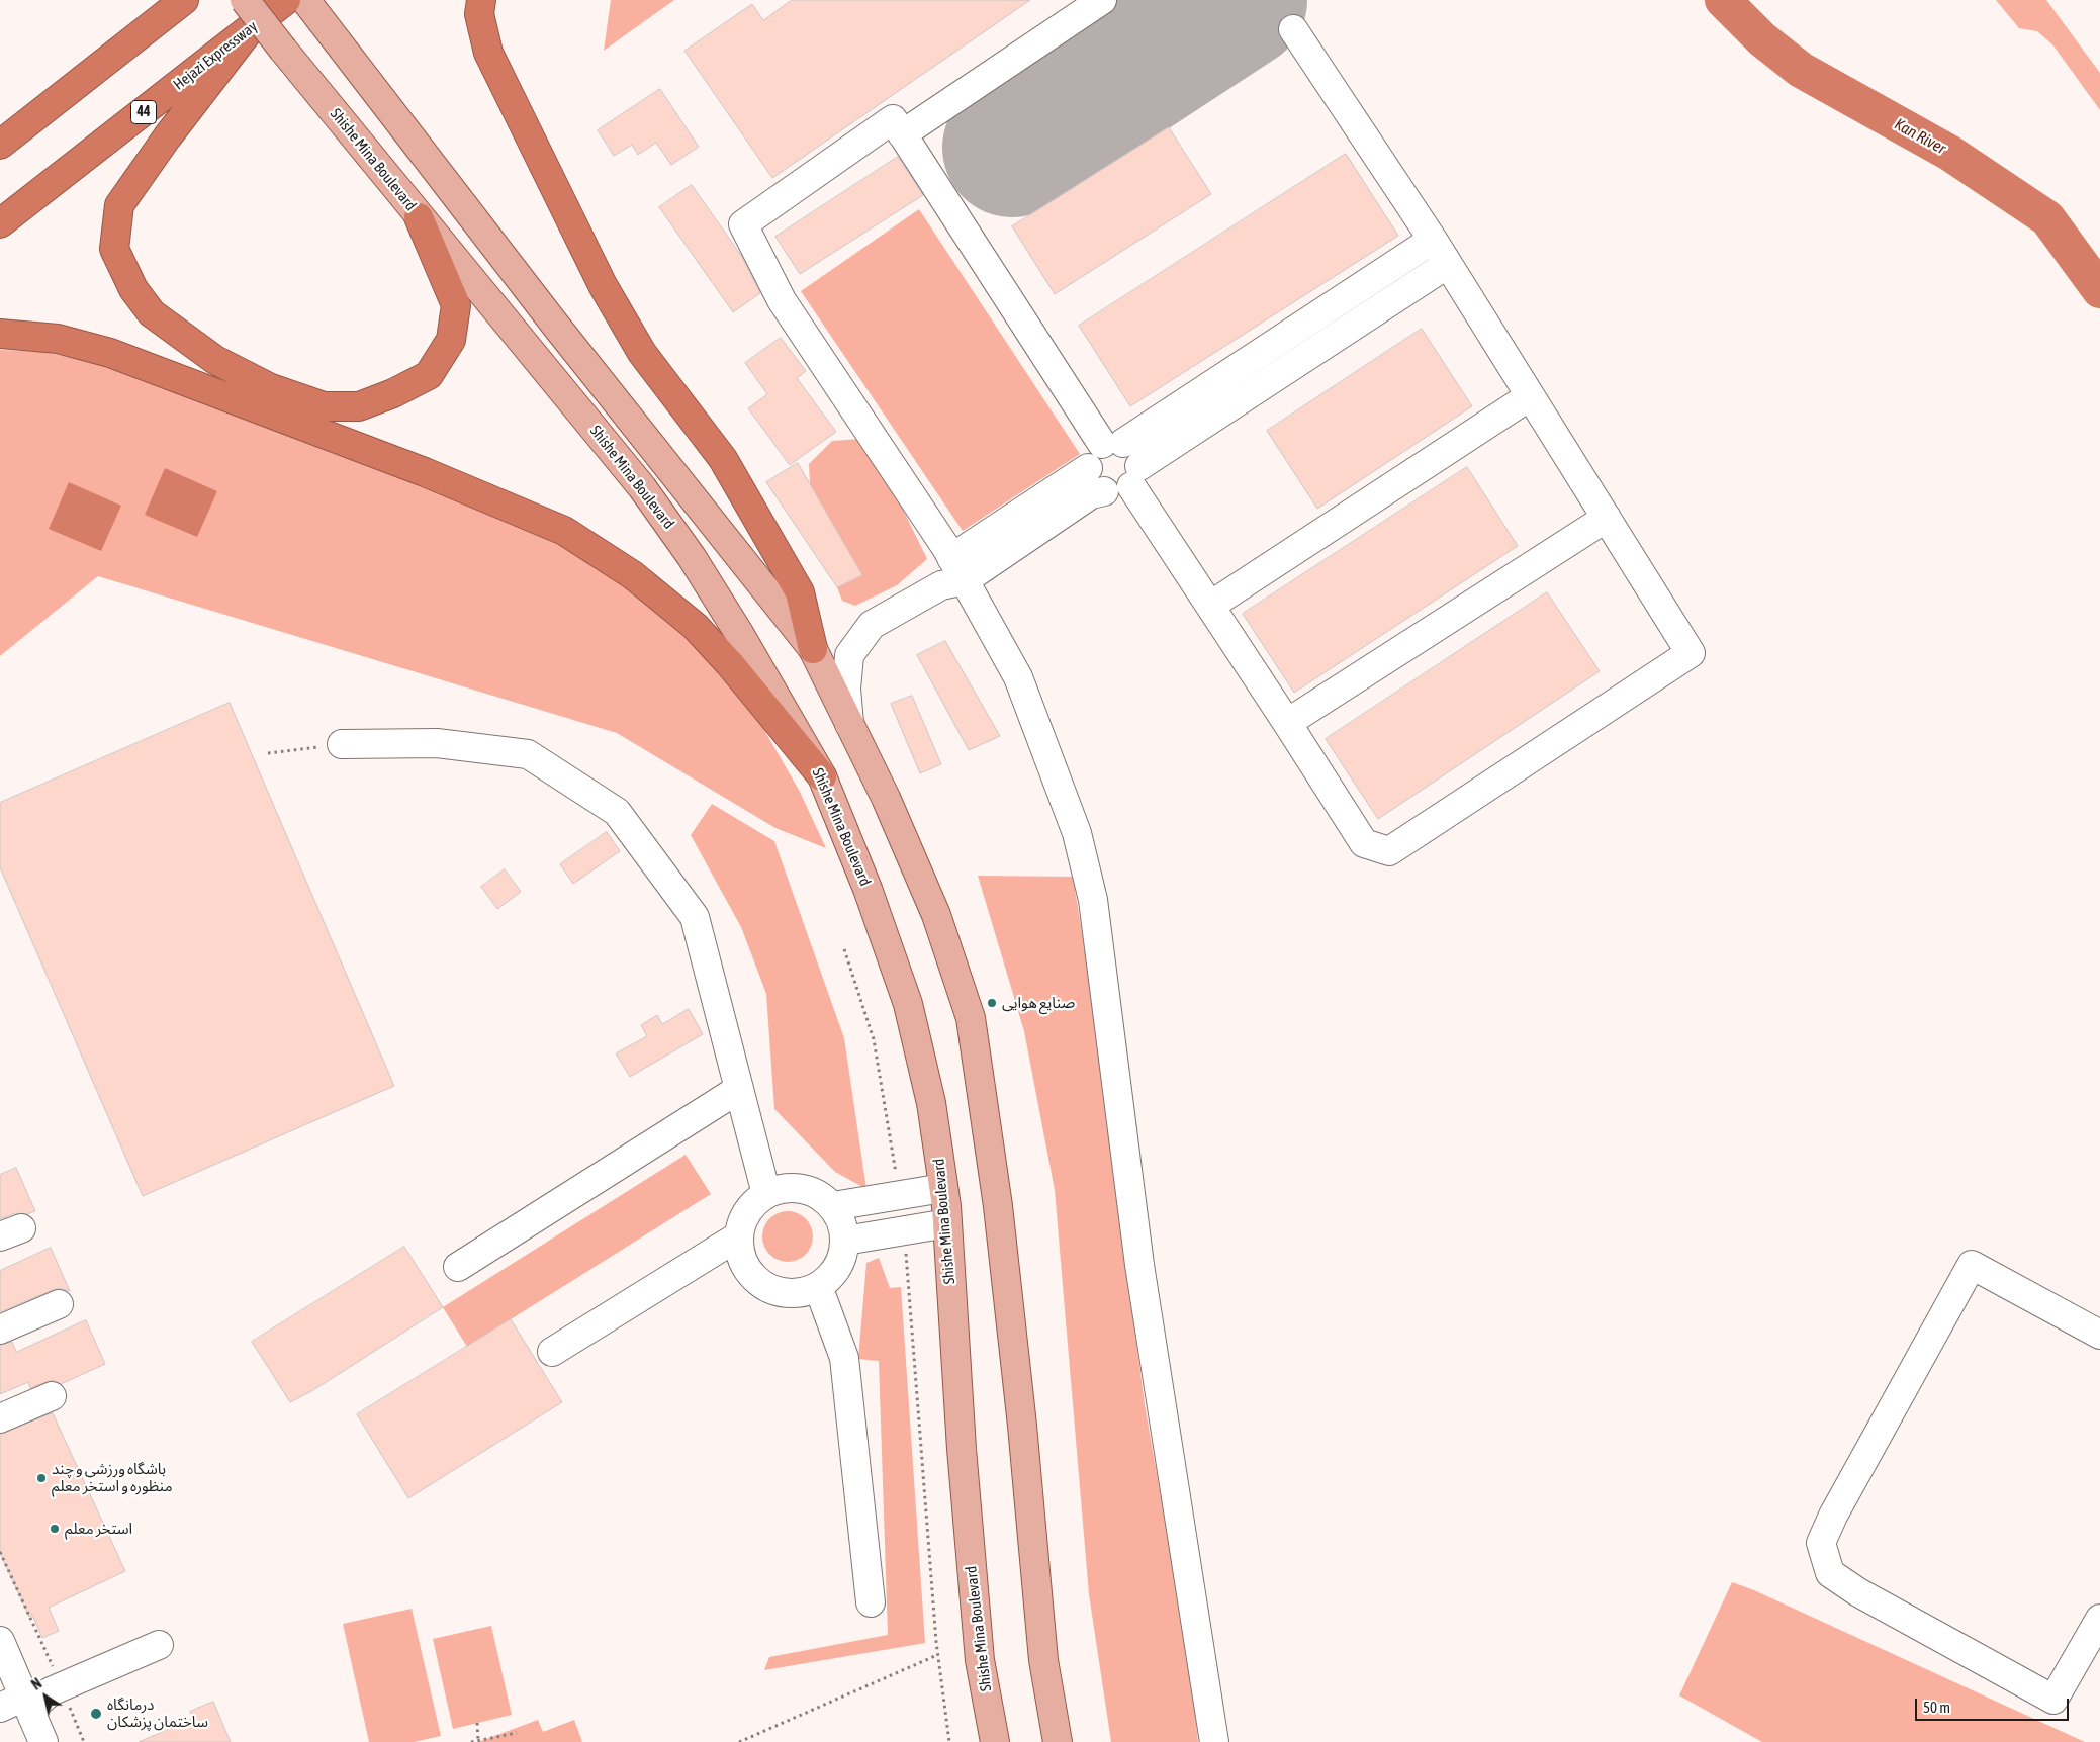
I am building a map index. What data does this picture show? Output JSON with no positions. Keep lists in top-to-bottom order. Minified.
{"streets":{"highway":["Hejazi Expressway","44"],"main road":["Shishe Mina Boulevard"]},"water":["Kan River"],"places":["صنایع هوایی","باشگاه ورزشی و چند منظوره و استخر معلم","استخر معلم","درمانگاه ساختمان پزشکان"],"scale_bar":"50 m","north":"top left"}
